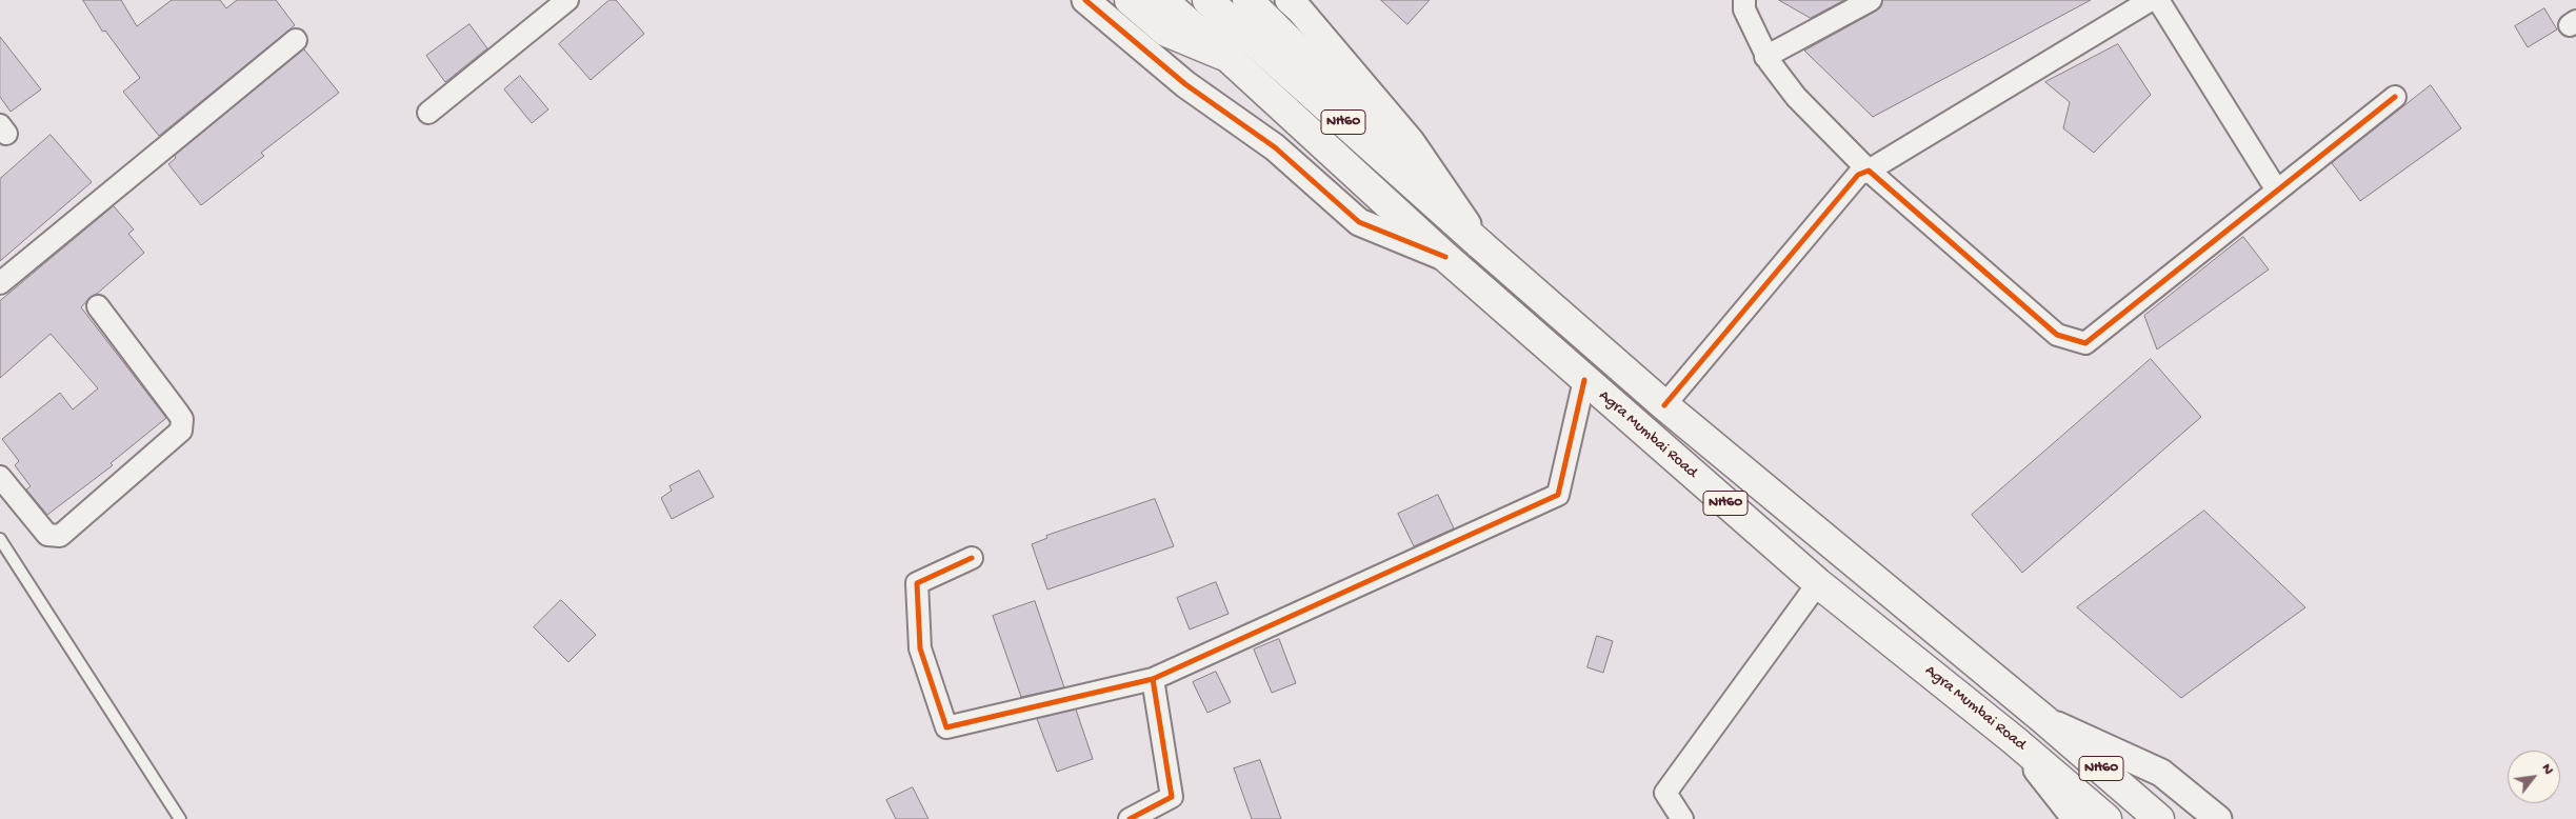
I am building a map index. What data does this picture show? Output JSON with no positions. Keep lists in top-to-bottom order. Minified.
{"streets":{"main road":["NH60","Agra Mumbai Road"]},"crossings":[["NH60","Agra Mumbai Road"]],"north":"top right"}
